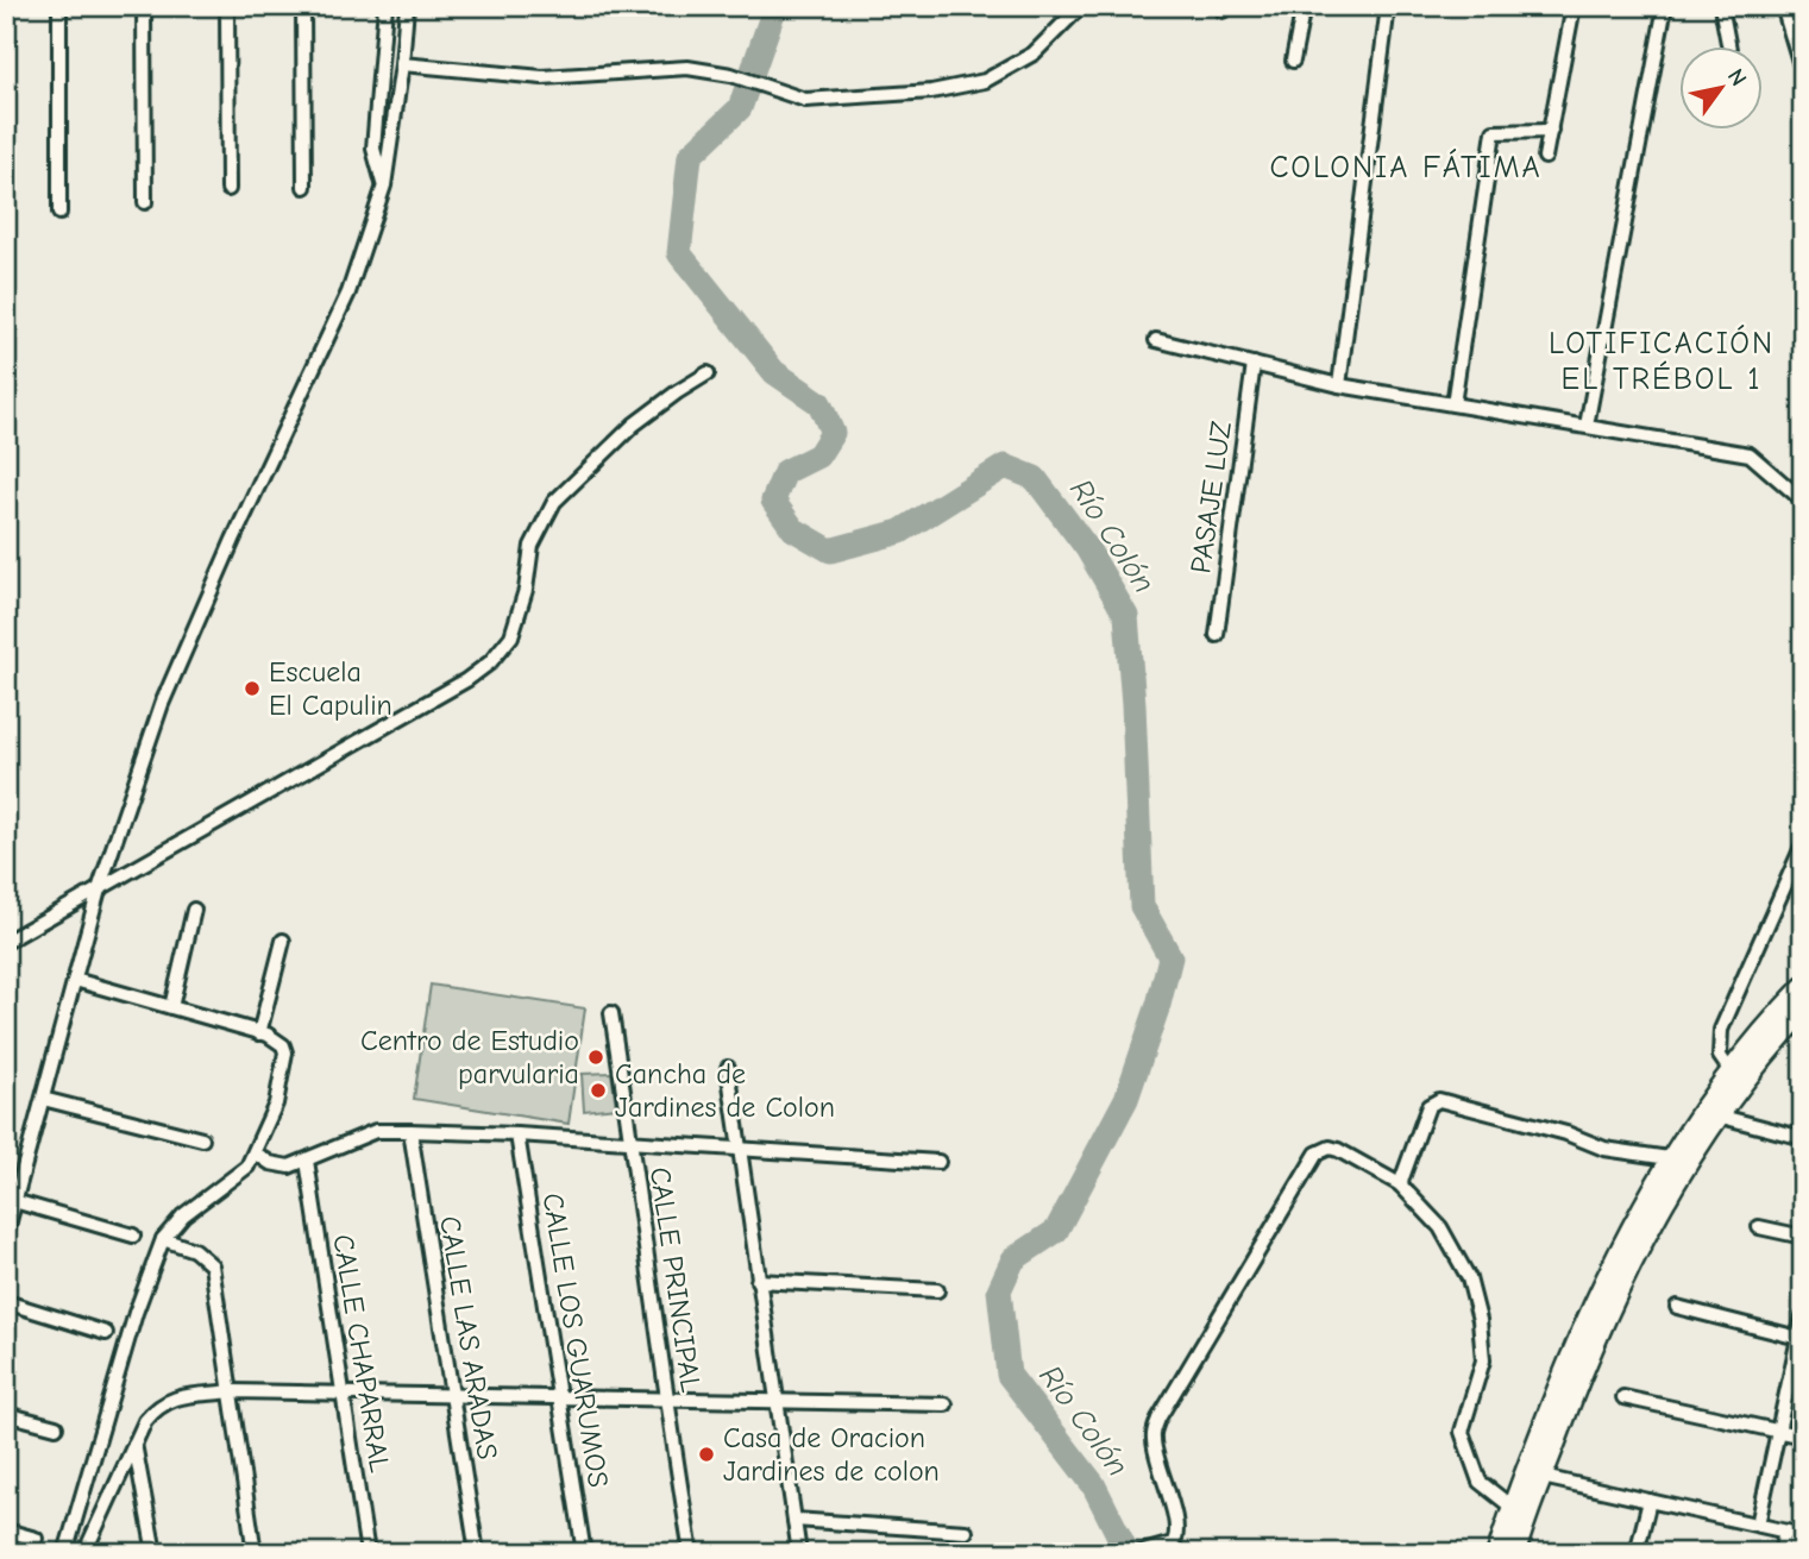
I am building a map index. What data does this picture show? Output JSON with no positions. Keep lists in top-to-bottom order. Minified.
{"streets":{"street":["PASAJE LUZ","CALLE PRINCIPAL","CALLE LAS ARADAS","CALLE LOS GUARUMOS","CALLE CHAPARRAL"]},"districts":["COLONIA FÁTIMA","LOTIFICACIÓN EL TRÉBOL 1"],"water":["Río Colón"],"places":["Escuela El Capulin","Centro de Estudio parvularia","Cancha de Jardines de Colon","Casa de Oracion Jardines de colon"],"north":"top right"}
